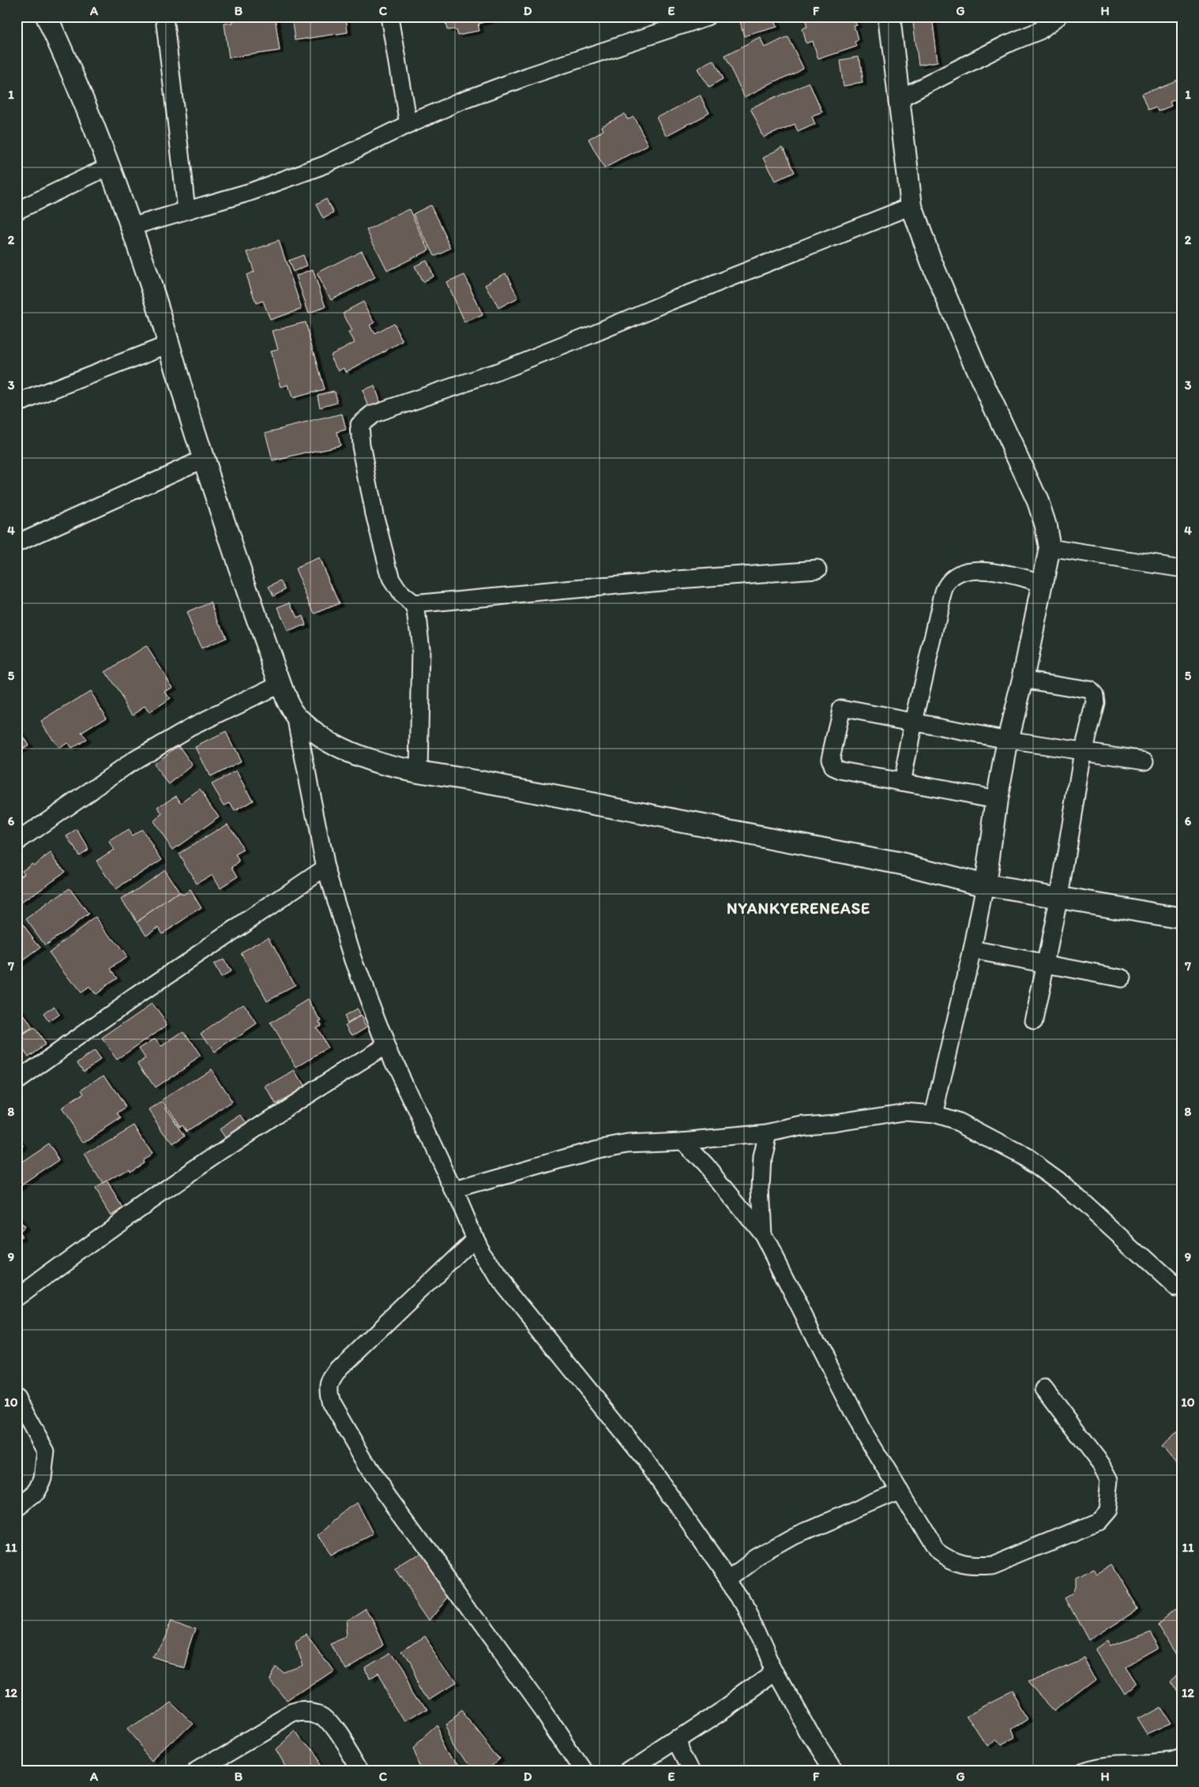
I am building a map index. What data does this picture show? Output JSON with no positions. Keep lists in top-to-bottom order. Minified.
{"districts":["NYANKYERENEASE"],"grid":{"columns":["A","B","C","D","E","F","G","H"],"rows":["1","2","3","4","5","6","7","8","9","10","11","12"]}}
